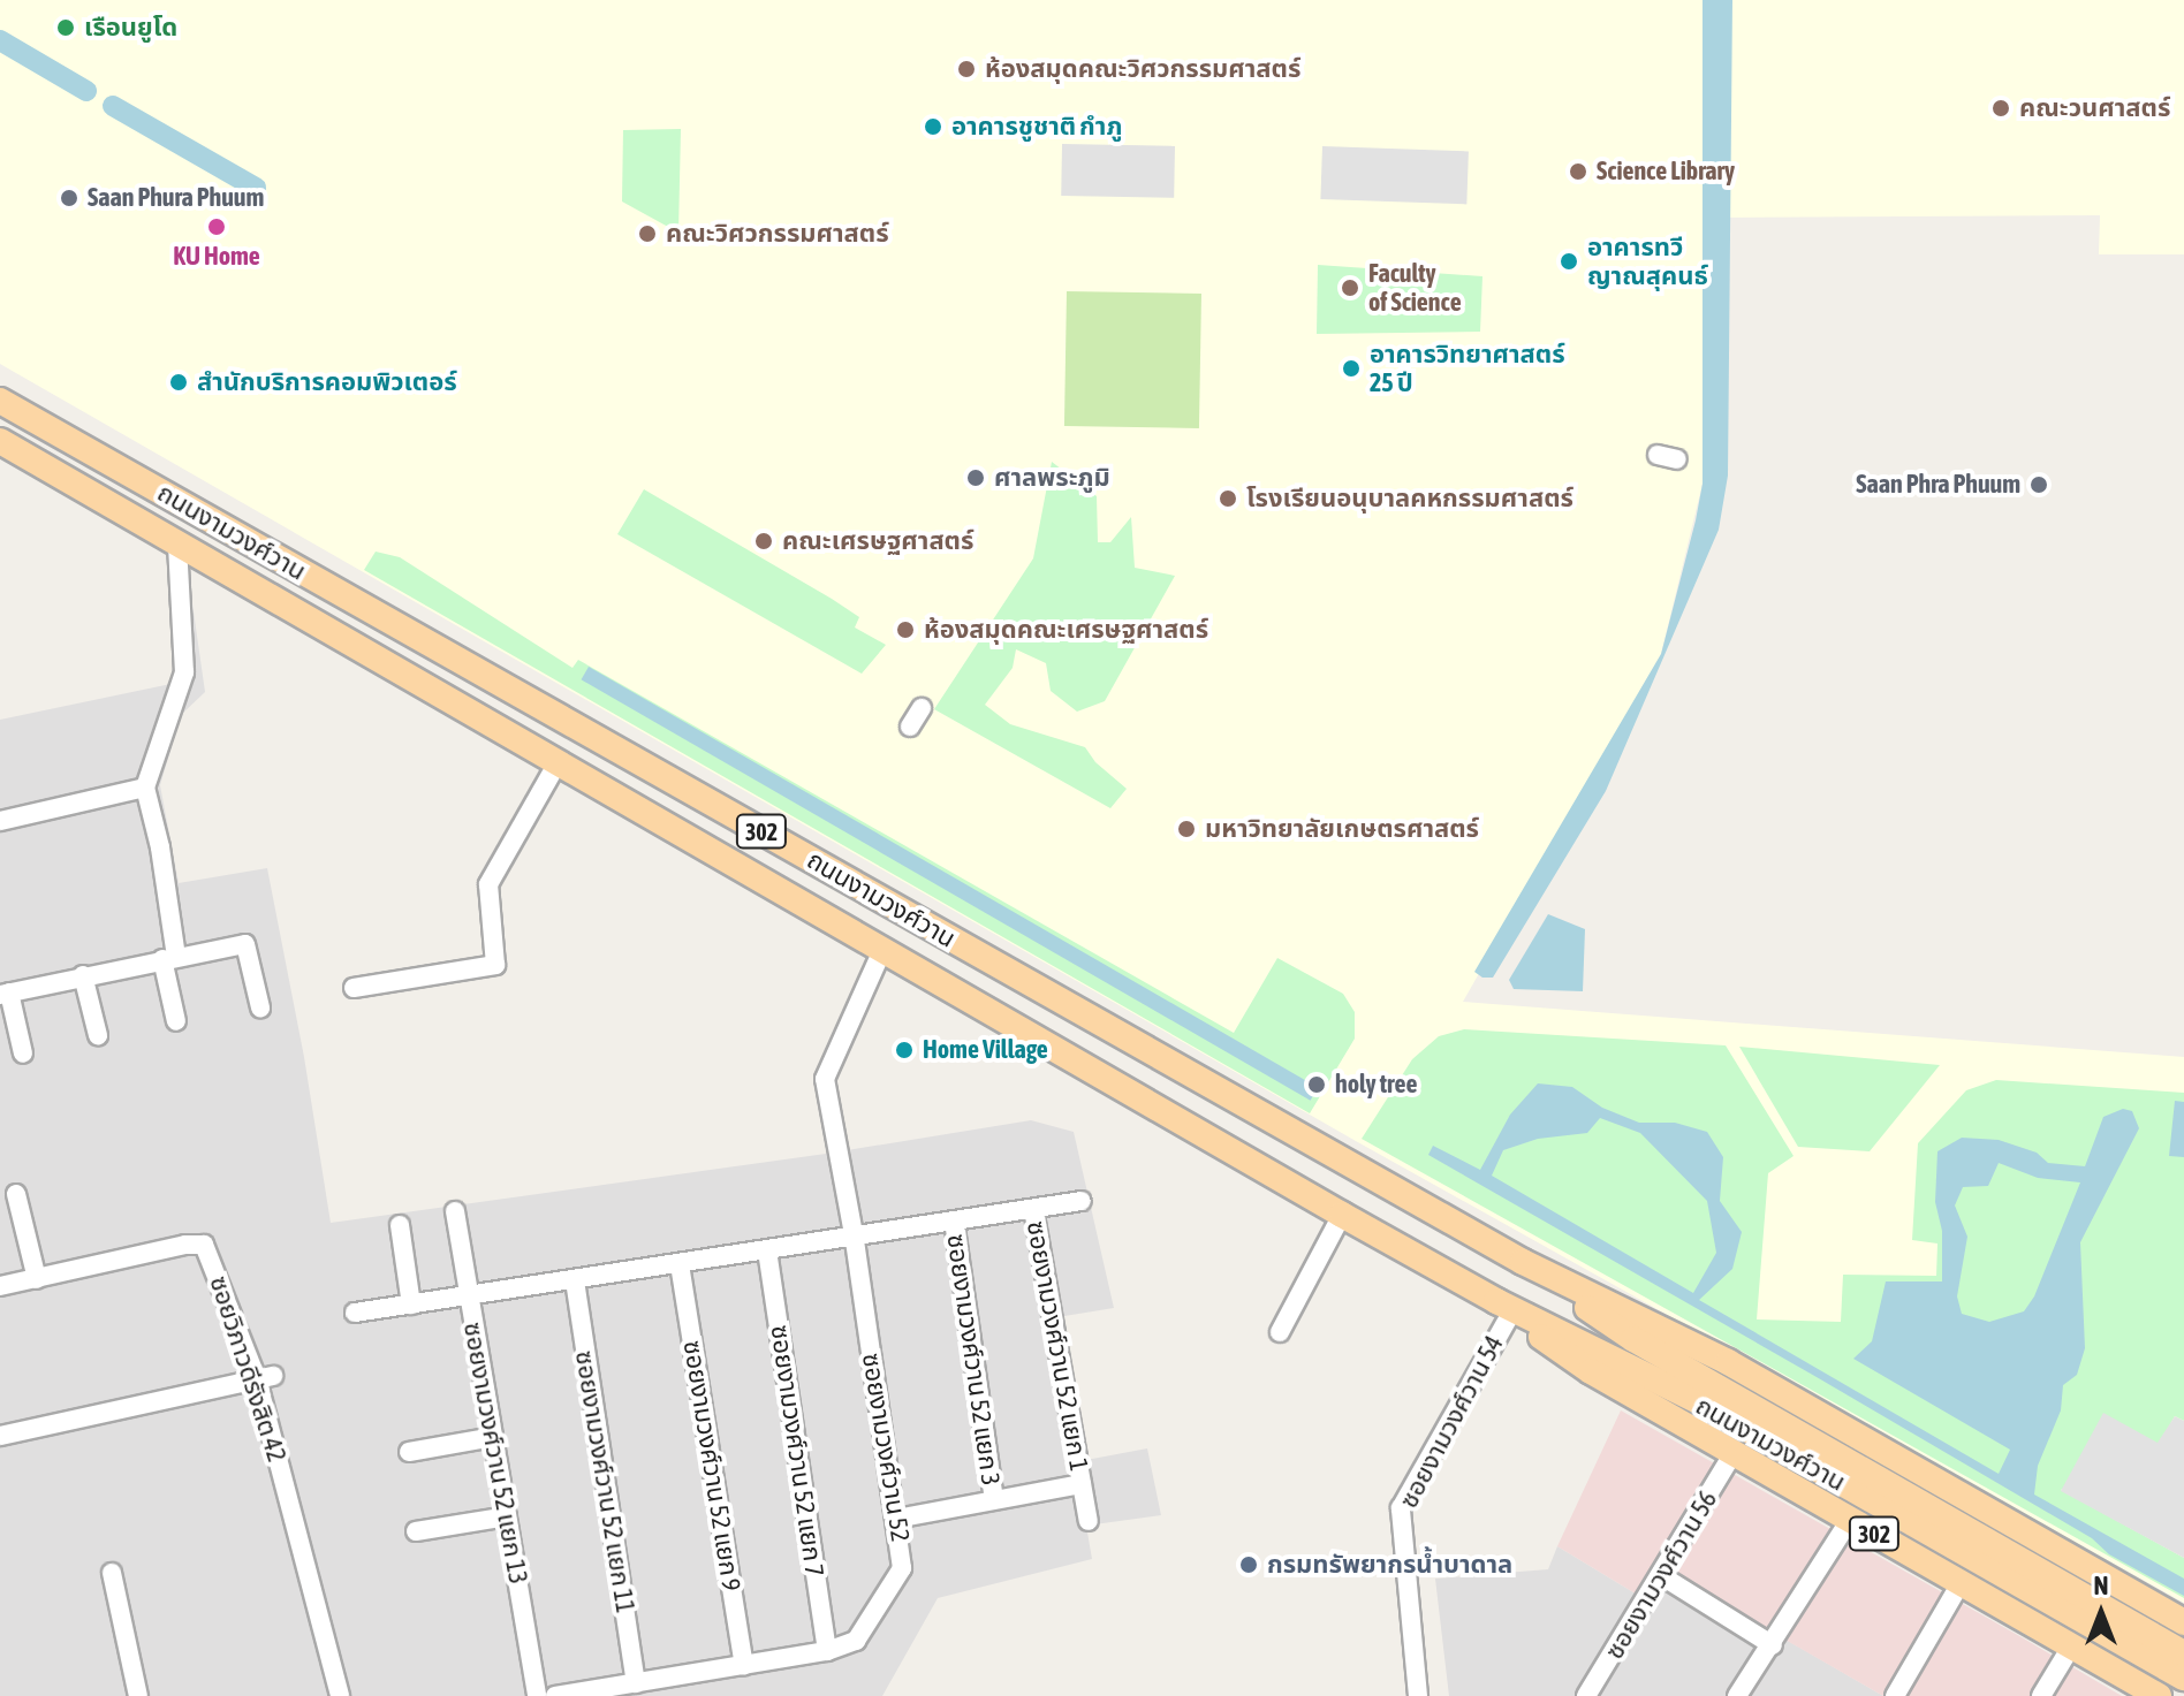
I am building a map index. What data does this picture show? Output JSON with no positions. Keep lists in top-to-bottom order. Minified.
{"streets":{"main road":["ถนนงามวงศ์วาน","302"],"street":["ซอยงามวงศ์วาน 52 แยก 1","ซอยงามวงศ์วาน 52 แยก 3","ซอยวิภาวดีรังสิต 42","ซอยงามวงศ์วาน 54","ซอยงามวงศ์วาน 52","ซอยงามวงศ์วาน 52 แยก 7","ซอยงามวงศ์วาน 52 แยก 13","ซอยงามวงศ์วาน 52 แยก 9","ซอยงามวงศ์วาน 52 แยก 11","ซอยงามวงศ์วาน 56"]},"crossings":[["ถนนงามวงศ์วาน","ซอยงามวงศ์วาน 54"],["ถนนงามวงศ์วาน","ซอยงามวงศ์วาน 52"],["ถนนงามวงศ์วาน","ซอยงามวงศ์วาน 56"],["ซอยงามวงศ์วาน 52 แยก 1","ซอยงามวงศ์วาน 52 แยก 3"],["ซอยงามวงศ์วาน 52 แยก 1","ซอยงามวงศ์วาน 52"],["ซอยงามวงศ์วาน 52","ซอยงามวงศ์วาน 52 แยก 7"],["ซอยงามวงศ์วาน 52","ซอยงามวงศ์วาน 52 แยก 9"],["ซอยงามวงศ์วาน 52","ซอยงามวงศ์วาน 52 แยก 11"]],"places":["เรือนยูโด","ห้องสมุดคณะวิศวกรรมศาสตร์","คณะวนศาสตร์","อาคารชูชาติ กำภู","Science Library","Saan Phura Phuum","KU Home","คณะวิศวกรรมศาสตร์","อาคารทวี ญาณสุคนธ์","Faculty of Science","อาคารวิทยาศาสตร์ 25 ปี","สำนักบริการคอมพิวเตอร์","ศาลพระภูมิ","Saan Phra Phuum","โรงเรียนอนุบาลคหกรรมศาสตร์","คณะเศรษฐศาสตร์","ห้องสมุดคณะเศรษฐศาสตร์","มหาวิทยาลัยเกษตรศาสตร์","Home Village","holy tree","กรมทรัพยากรน้ำบาดาล"],"north":"top"}
